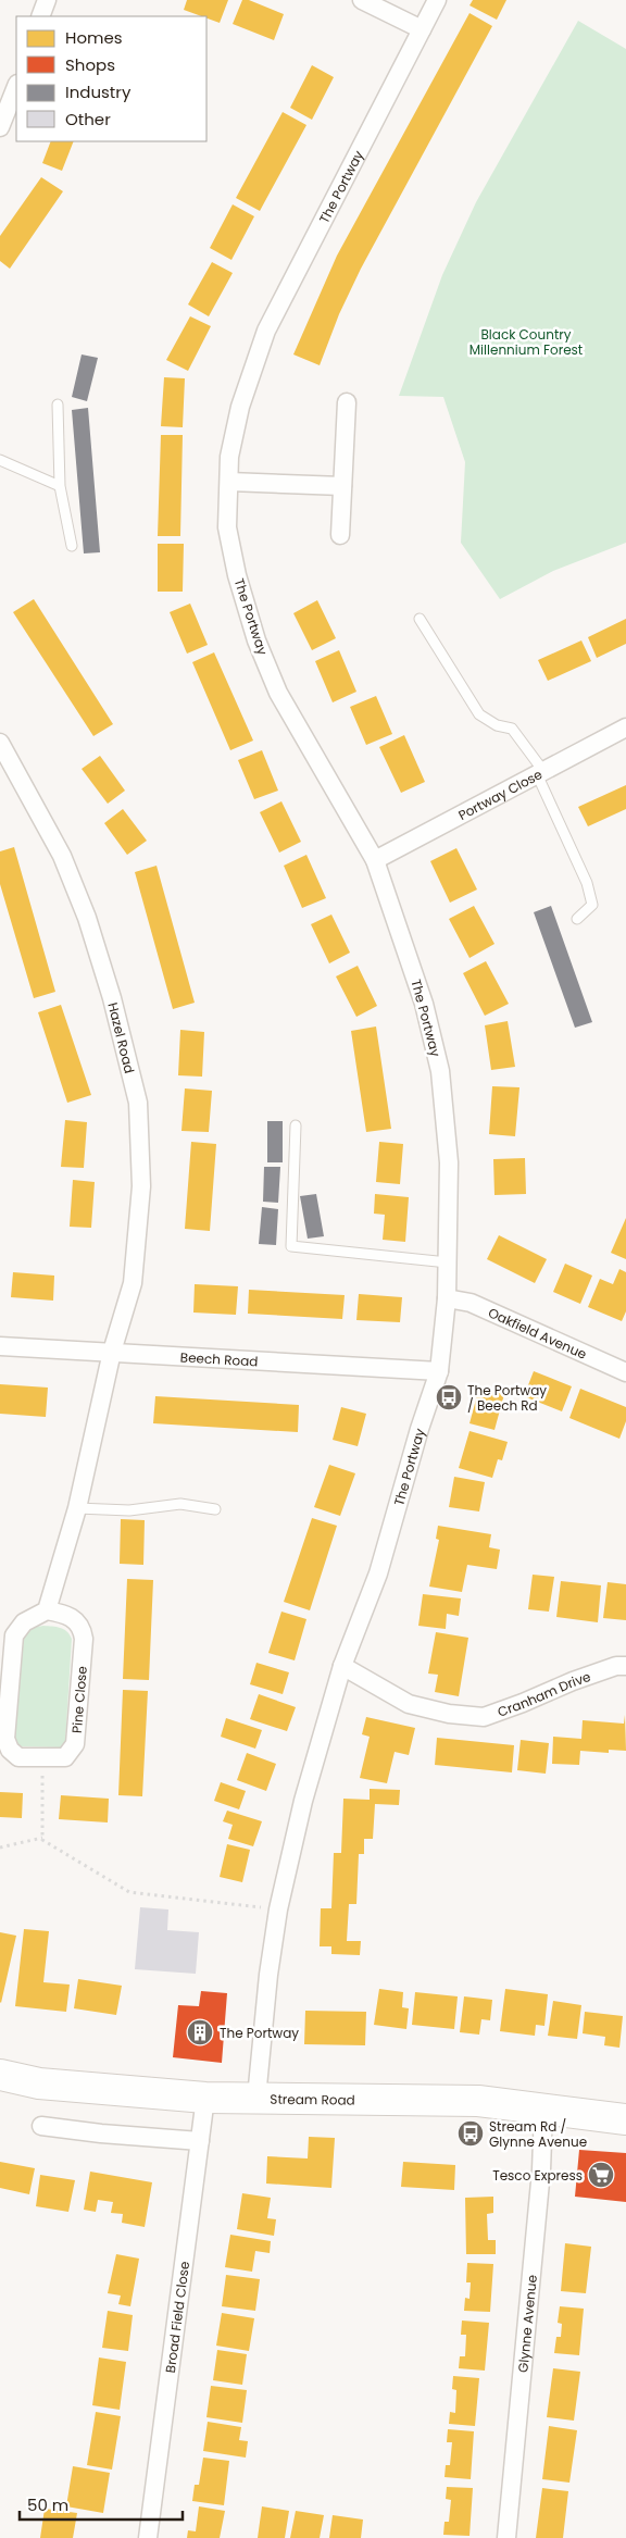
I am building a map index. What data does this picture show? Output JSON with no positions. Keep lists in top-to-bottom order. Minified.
{"streets":{"highway":["Stream Road"],"street":["The Portway","Portway Close","Hazel Road","Oakfield Avenue","Beech Road","Cranham Drive","Pine Close","Broad Field Close","Glynne Avenue"]},"crossings":[["The Portway","Portway Close"],["The Portway","Oakfield Avenue"],["The Portway","Beech Road"],["The Portway","Cranham Drive"],["The Portway","Stream Road"],["Hazel Road","Beech Road"],["Stream Road","Broad Field Close"],["Stream Road","Glynne Avenue"]],"parks":["Black Country Millennium Forest"],"places":{"bus stop":["The Portway / Beech Rd","Stream Rd / Glynne Avenue"],"building":["The Portway"],"supermarket":["Tesco Express"]},"legend":["Homes","Shops","Industry","Other"],"scale_bar":"50 m"}
